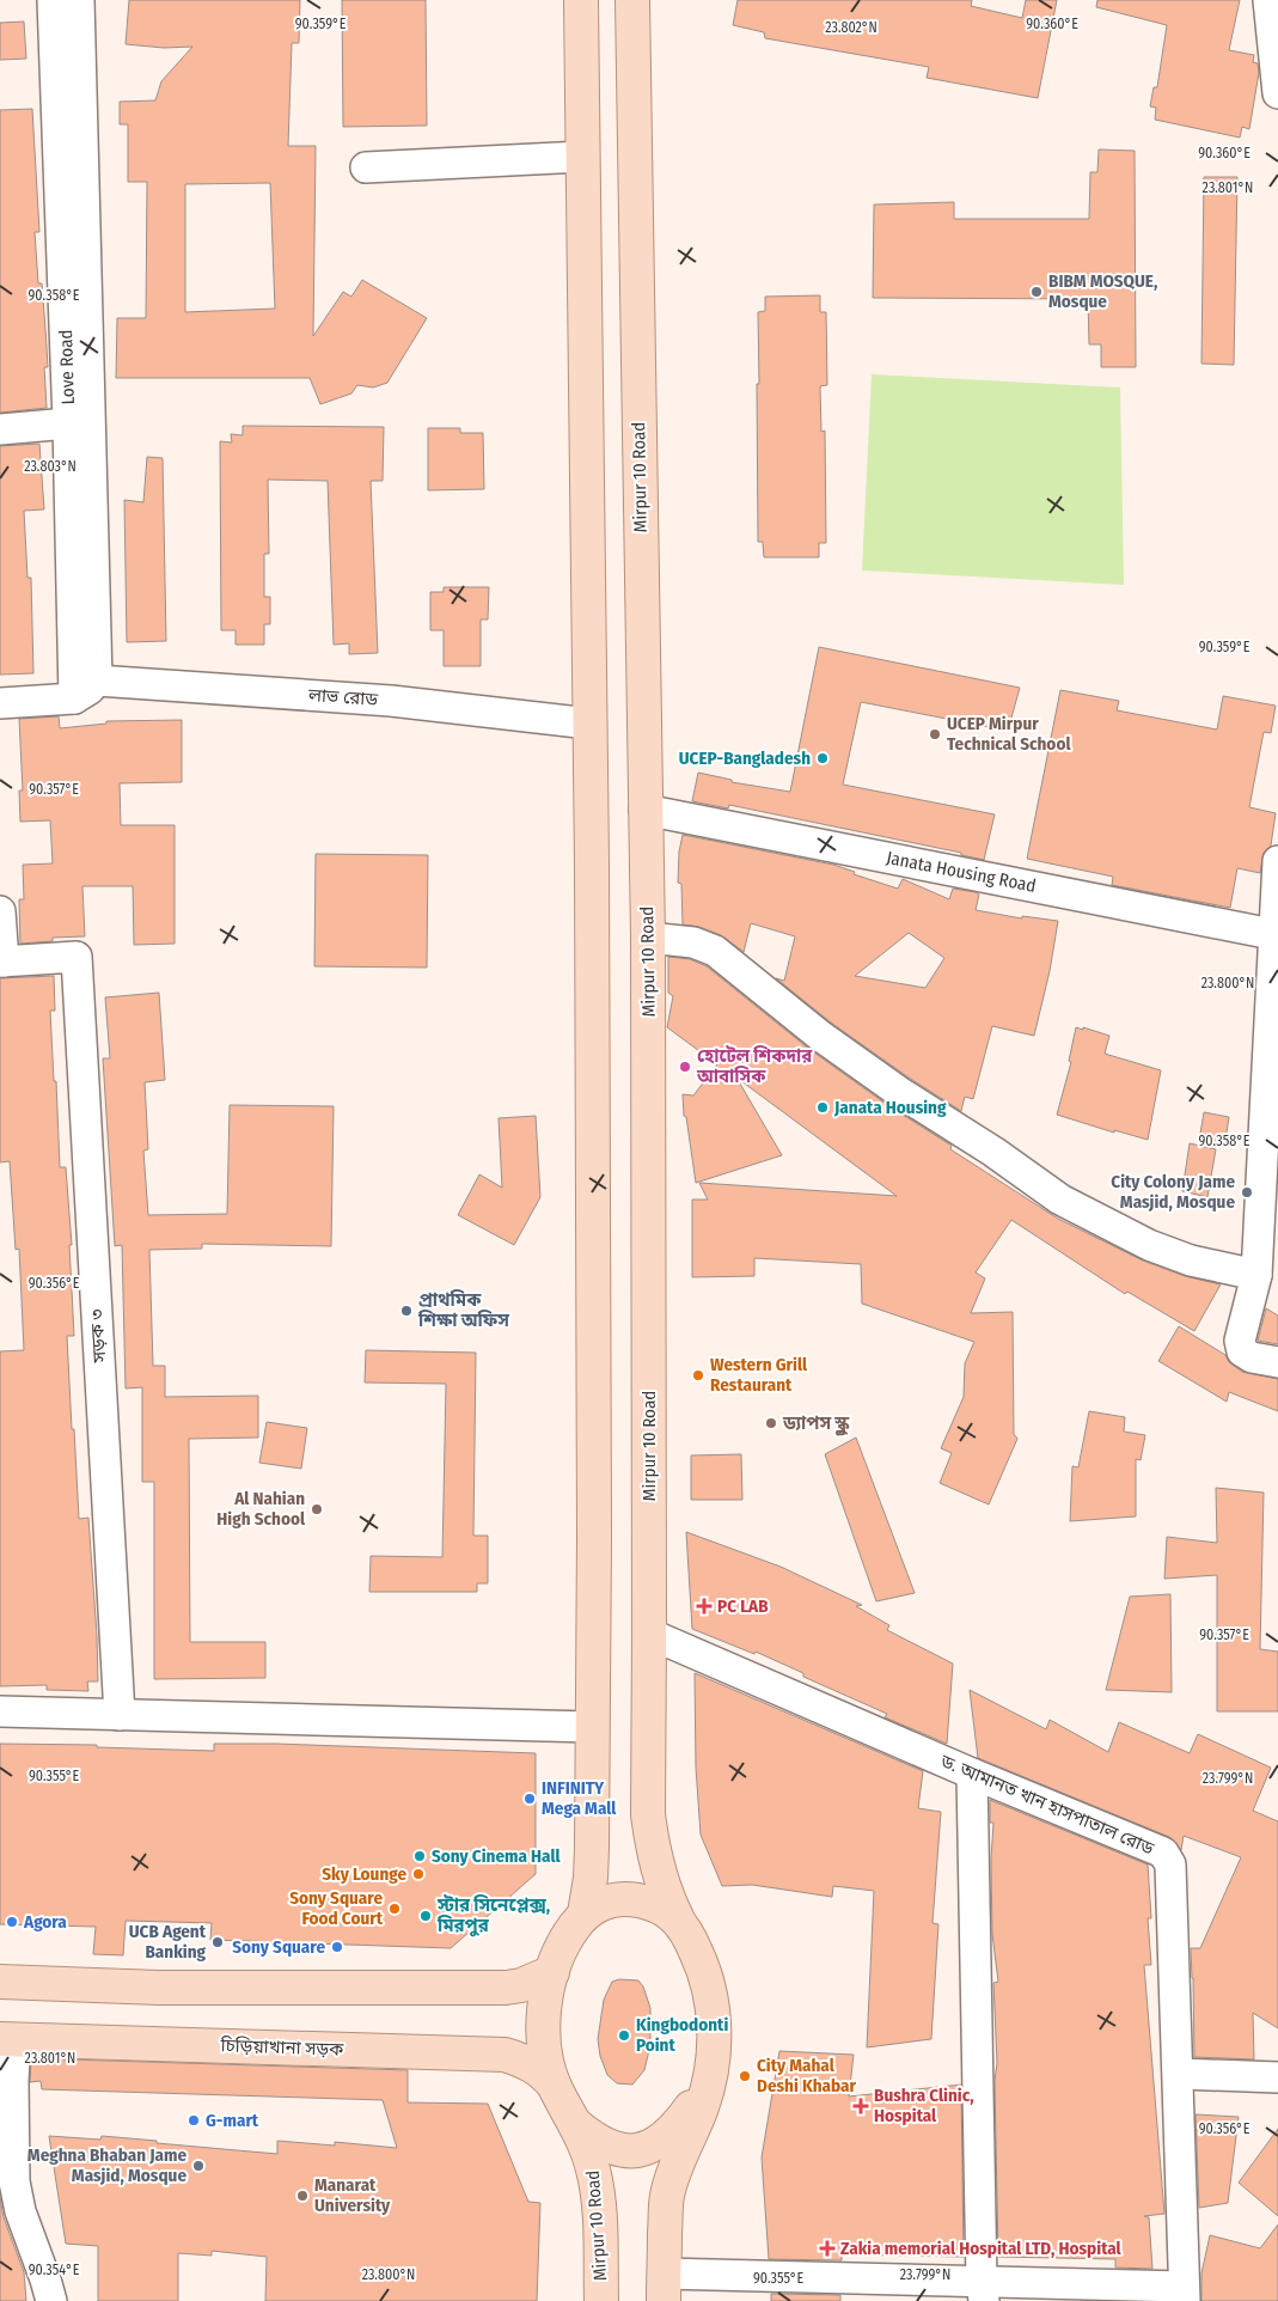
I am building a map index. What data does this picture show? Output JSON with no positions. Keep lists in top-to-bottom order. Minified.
{"streets":{"main road":["Mirpur 10 Road","চিড়িয়াখানা সড়ক"],"street":["Love Road","লাভ রোড","Janata Housing Road","সড়ক ৩","ড. আমানত খান হাসপাতাল রোড"]},"crossings":[["Love Road","লাভ রোড"],["Mirpur 10 Road","Janata Housing Road"],["Mirpur 10 Road","ড. আমানত খান হাসপাতাল রোড"]],"places":{"other":["BIBM MOSQUE, Mosque","UCEP Mirpur Technical School","UCEP-Bangladesh","হোটেল শিকদার আবাসিক","Janata Housing","City Colony Jame Masjid, Mosque","প্রাথমিক শিক্ষা অফিস","Western Grill Restaurant","ড্যাপস স্কুল","Al Nahian High School","INFINITY Mega Mall","Sony Cinema Hall","Sky Lounge","Sony Square Food Court","স্টার সিনেপ্লেক্স, মিরপুর","Agora","UCB Agent Banking","Sony Square","Kingbodonti Point","City Mahal Deshi Khabar","G-mart","Meghna Bhaban Jame Masjid, Mosque","Manarat University"],"health":["PC LAB","Bushra Clinic, Hospital","Zakia memorial Hospital LTD, Hospital"]},"coordinates":["90.359°E","90.360°E","23.802°N","23.801°N","90.358°E","23.803°N","90.357°E","23.800°N","90.356°E","90.355°E","23.799°N","90.354°E"]}
